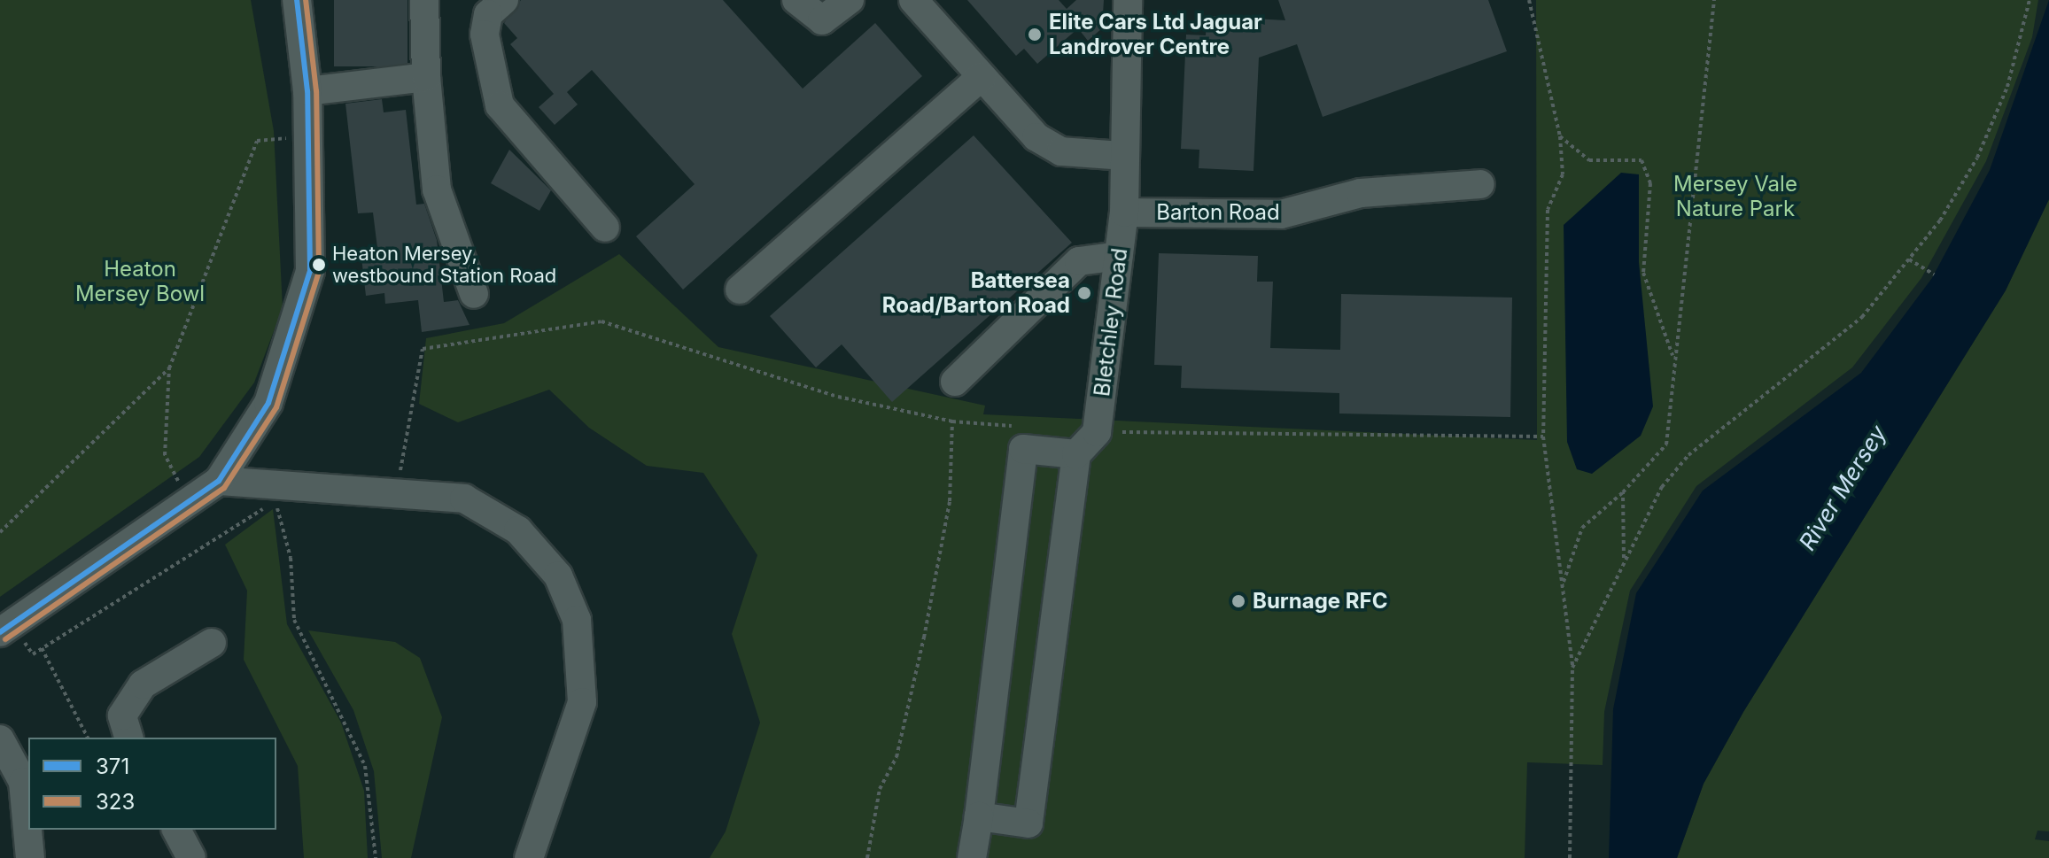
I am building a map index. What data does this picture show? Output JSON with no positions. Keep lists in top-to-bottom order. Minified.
{"streets":{"street":["Barton Road","Bletchley Road"]},"crossings":[["Barton Road","Bletchley Road"]],"water":["River Mersey"],"parks":["Mersey Vale Nature Park","Heaton Mersey Bowl"],"places":["Elite Cars Ltd Jaguar Landrover Centre","Heaton Mersey, westbound Station Road","Battersea Road/Barton Road","Burnage RFC"],"lines":["transit line 371","transit line 323"],"legend":["371","323"]}
